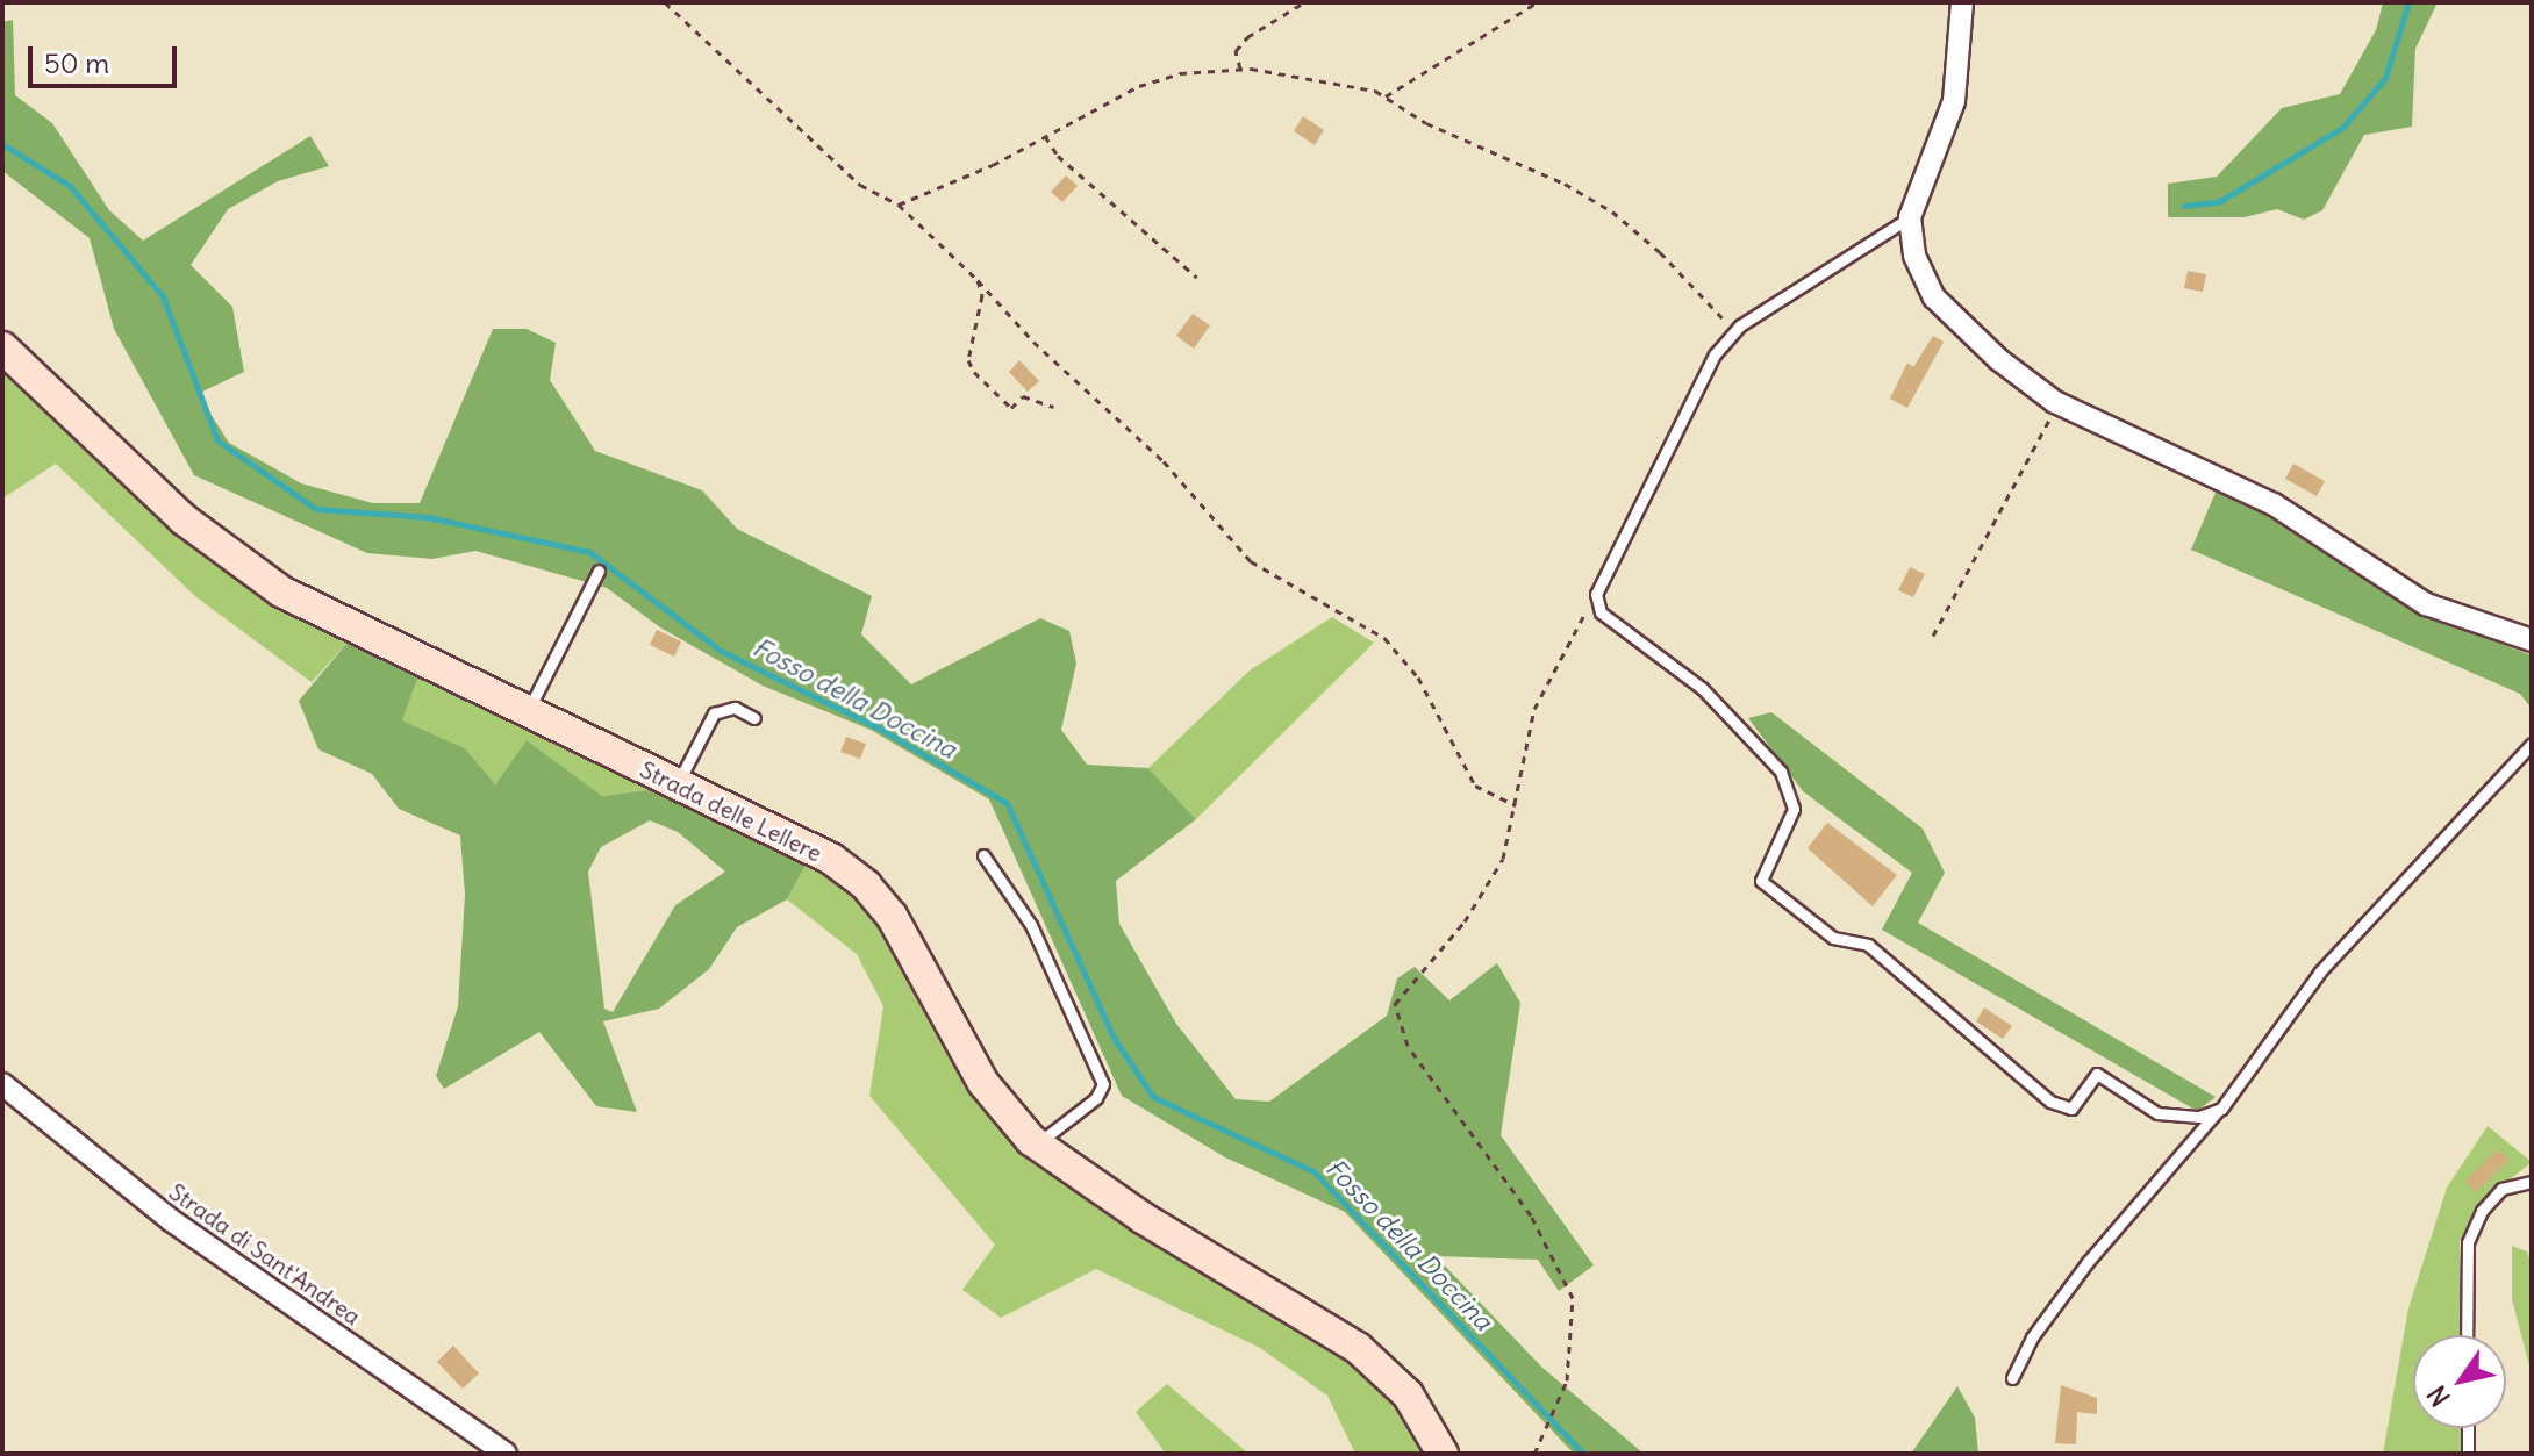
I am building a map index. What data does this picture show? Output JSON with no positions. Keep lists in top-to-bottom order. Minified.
{"streets":{"street":["Strada delle Lellere","Strada di Sant'Andrea"]},"water":["Fosso della Doccina"],"scale_bar":"50 m","north":"bottom left"}
